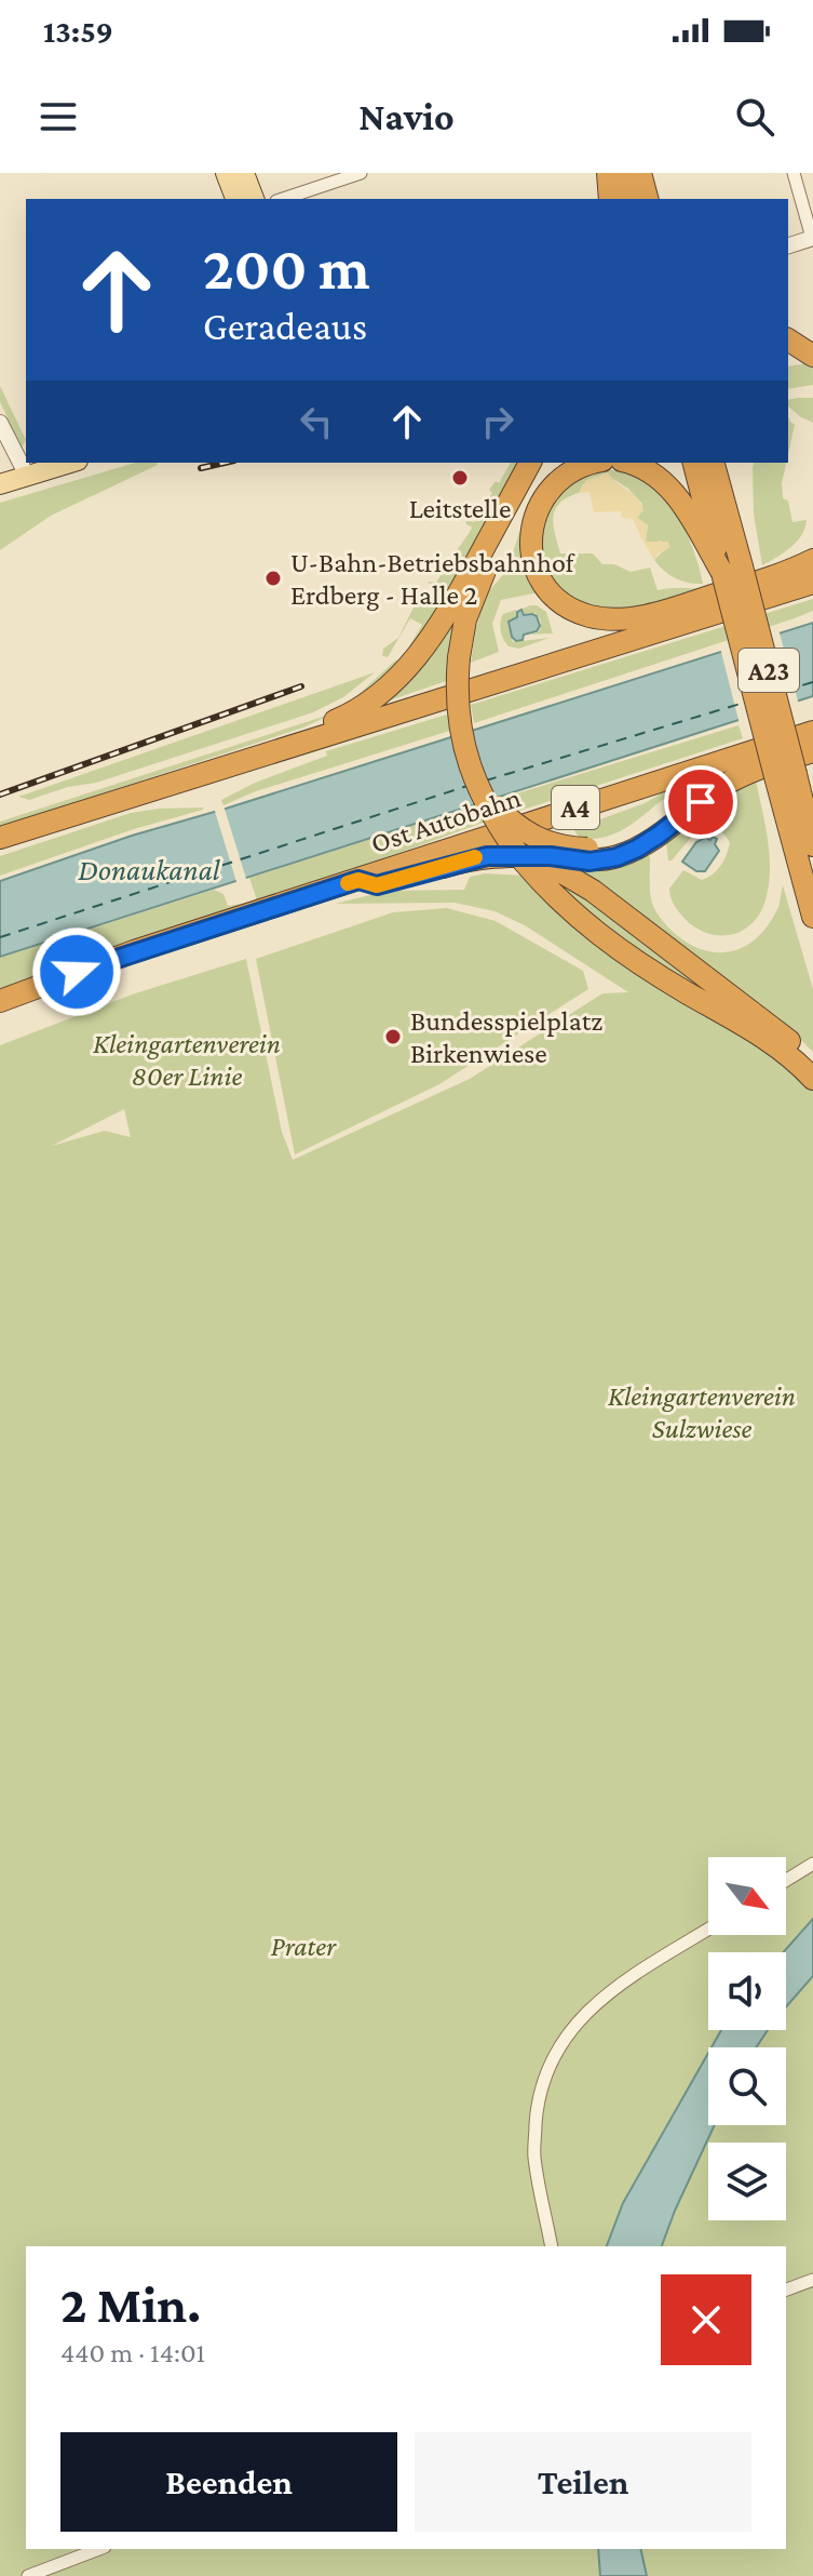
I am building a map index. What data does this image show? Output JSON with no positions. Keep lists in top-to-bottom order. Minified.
{"streets":{"highway":["A23","A4","Ost Autobahn"]},"water":["Donaukanal"],"parks":["Kleingartenverein 80er Linie","Kleingartenverein Sulzwiese","Prater"],"places":["Leitstelle","U-Bahn-Betriebsbahnhof Erdberg - Halle 2","Bundesspielplatz Birkenwiese"],"north":"bottom right","page":{"status":"13:59","header":"Navio","turn":["200 m","Geradeaus"],"heading":["2 Min.","440 m · 14:01"],"buttons":["Beenden","Teilen"]}}
